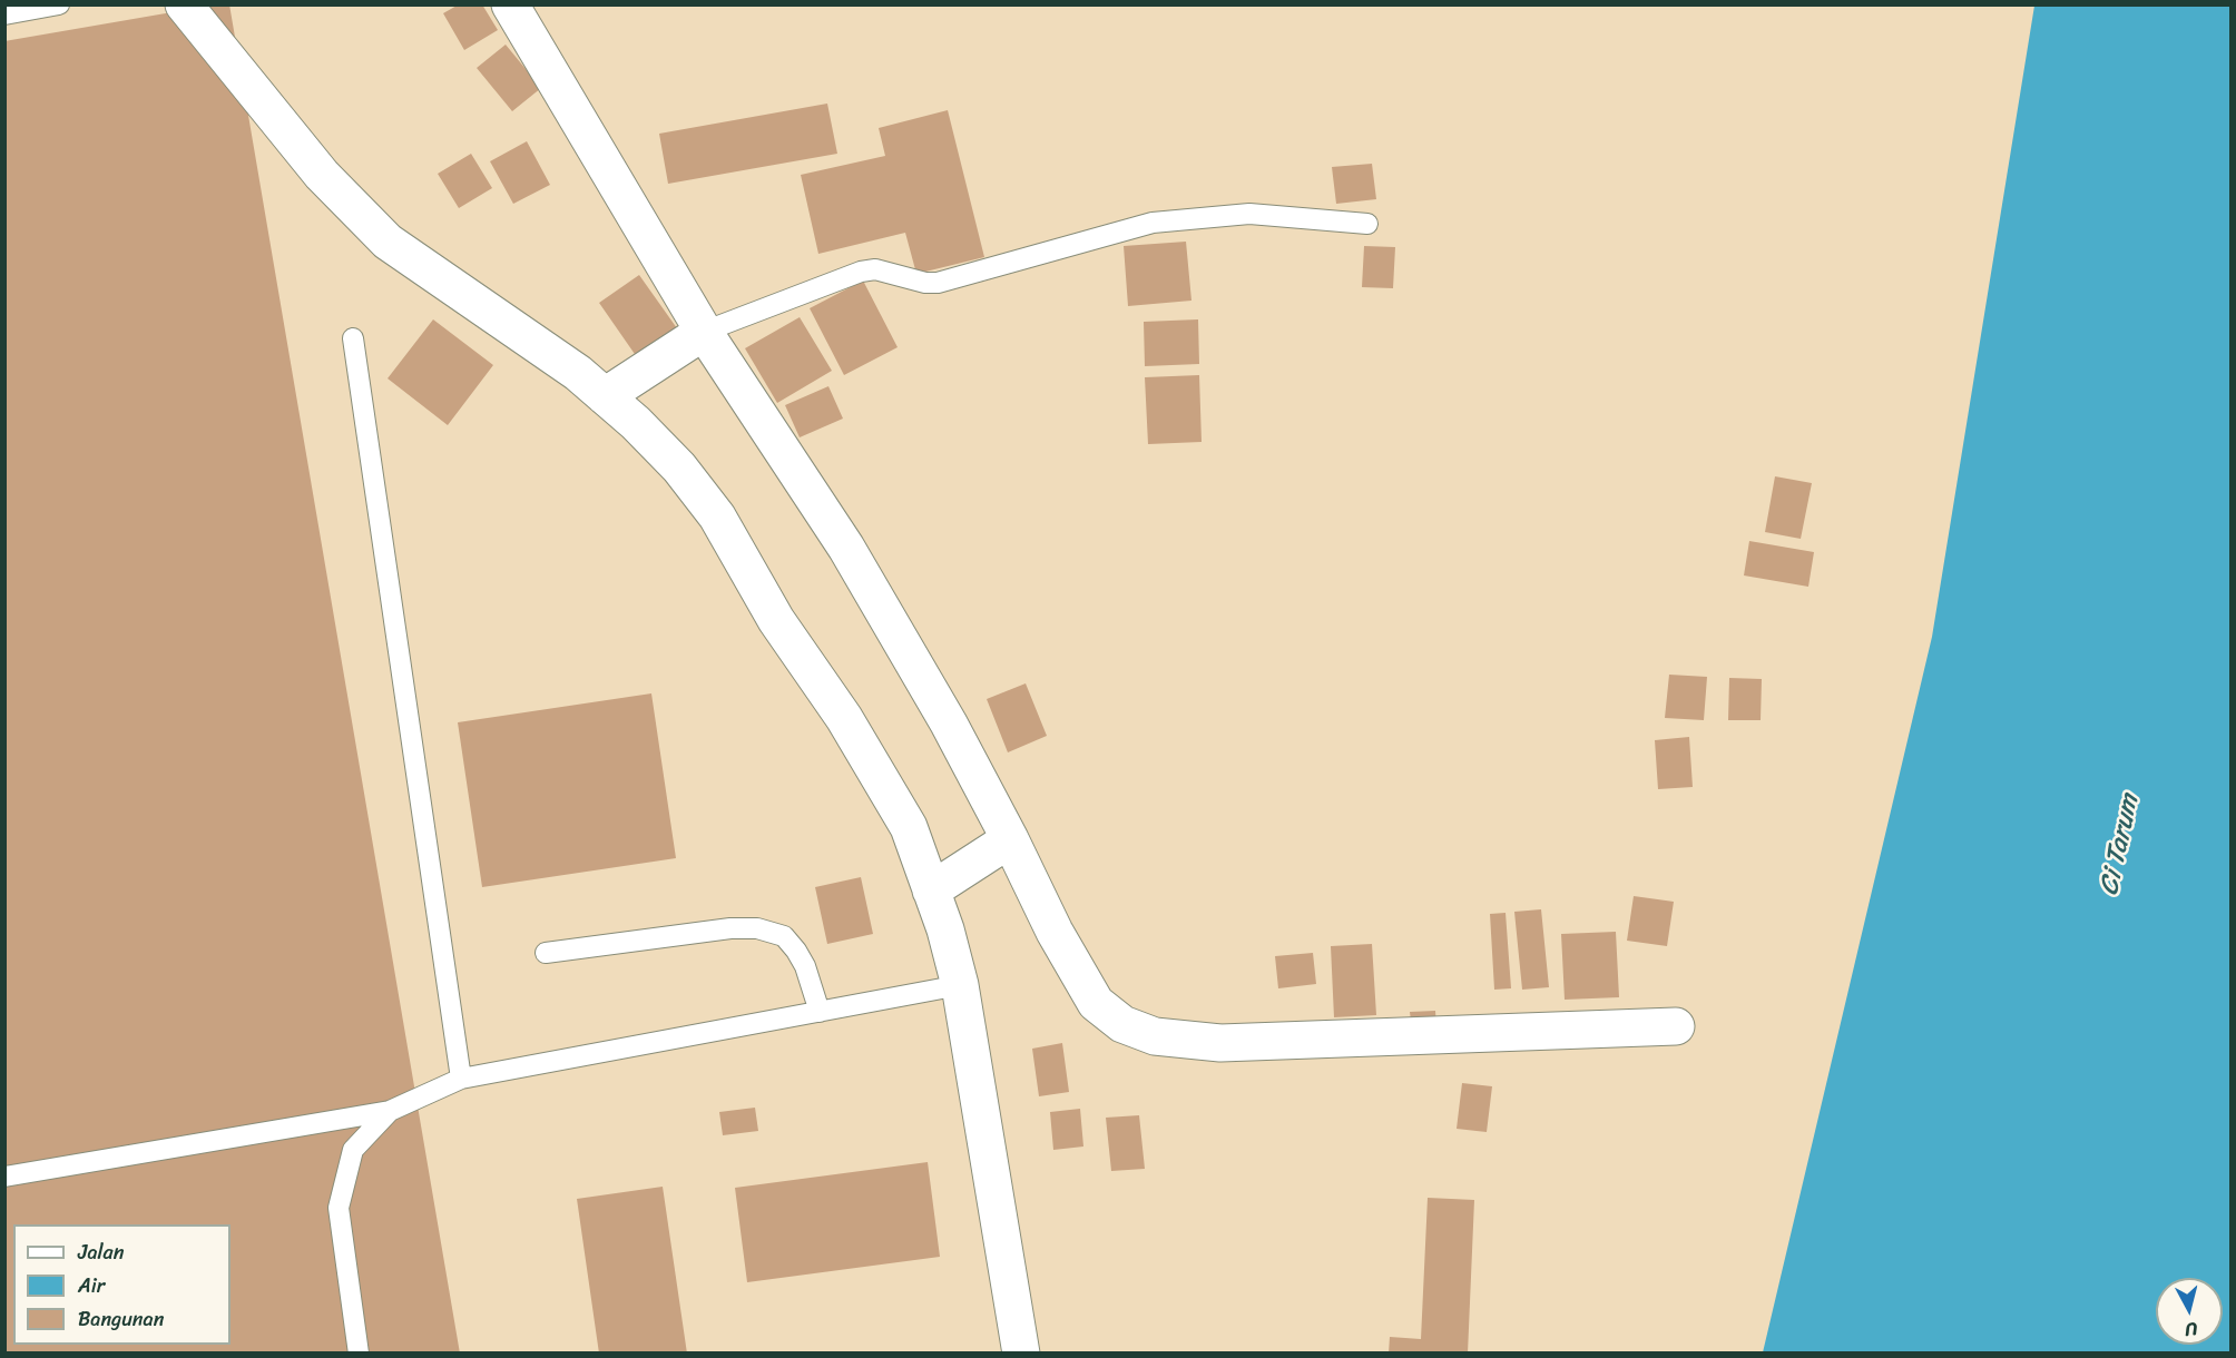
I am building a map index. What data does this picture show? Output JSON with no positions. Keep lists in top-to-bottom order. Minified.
{"water":["Ci Tarum"],"legend":["Jalan","Air","Bangunan"],"north":"bottom"}
